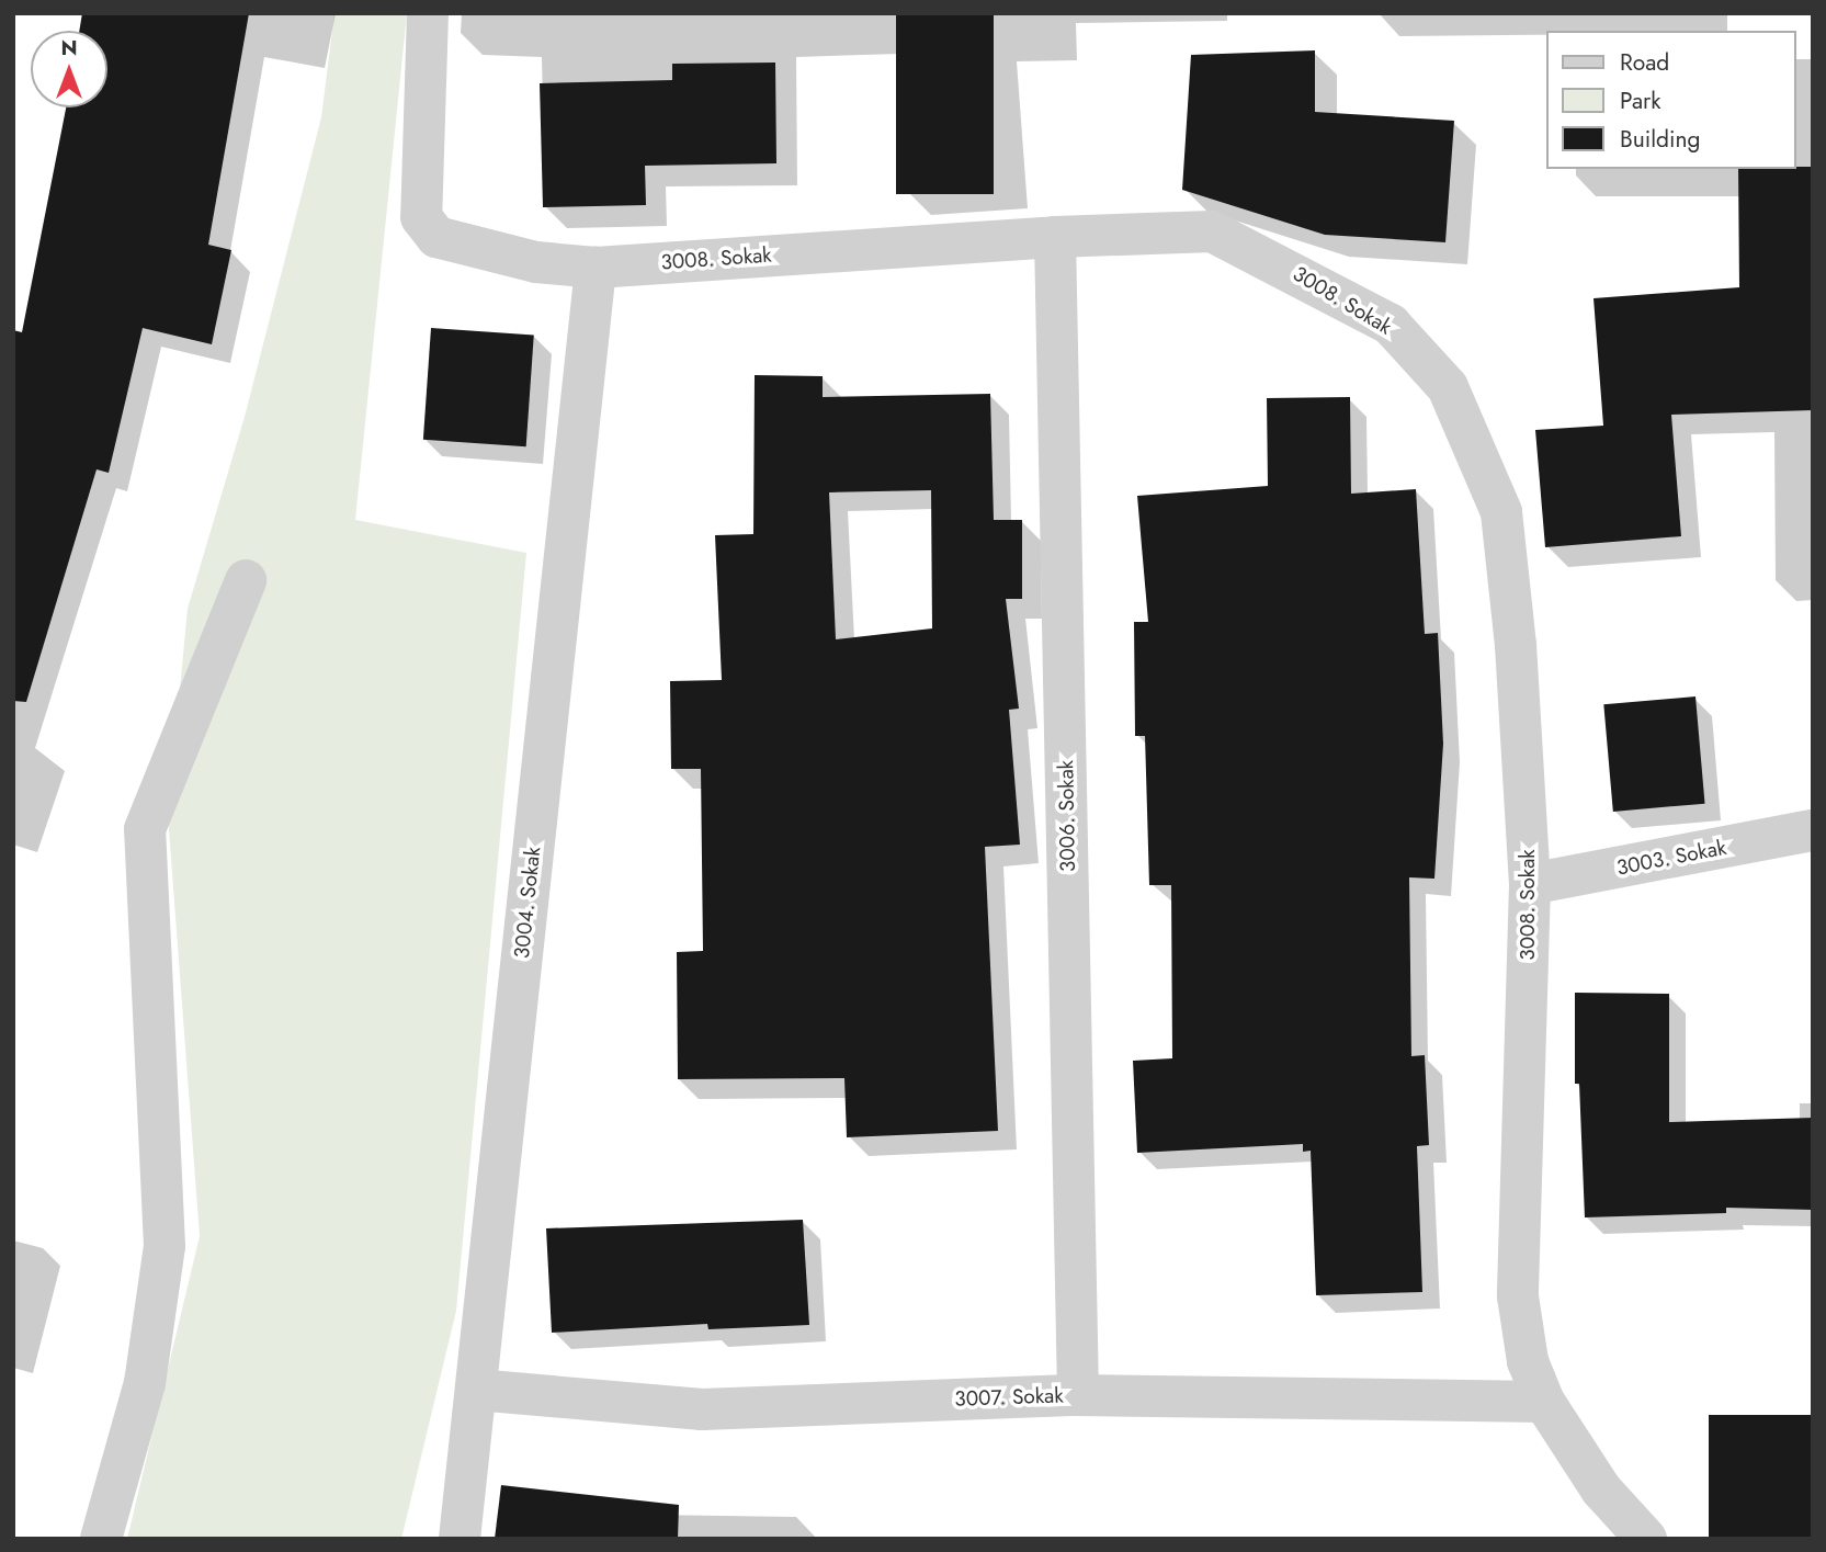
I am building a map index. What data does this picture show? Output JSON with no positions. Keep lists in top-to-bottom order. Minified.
{"streets":{"street":["3008. Sokak","3006. Sokak","3003. Sokak","3004. Sokak","3007. Sokak"]},"crossings":[["3008. Sokak","3006. Sokak"],["3008. Sokak","3003. Sokak"],["3008. Sokak","3004. Sokak"],["3008. Sokak","3007. Sokak"],["3006. Sokak","3007. Sokak"],["3004. Sokak","3007. Sokak"]],"legend":["Road","Park","Building"],"north":"top"}
